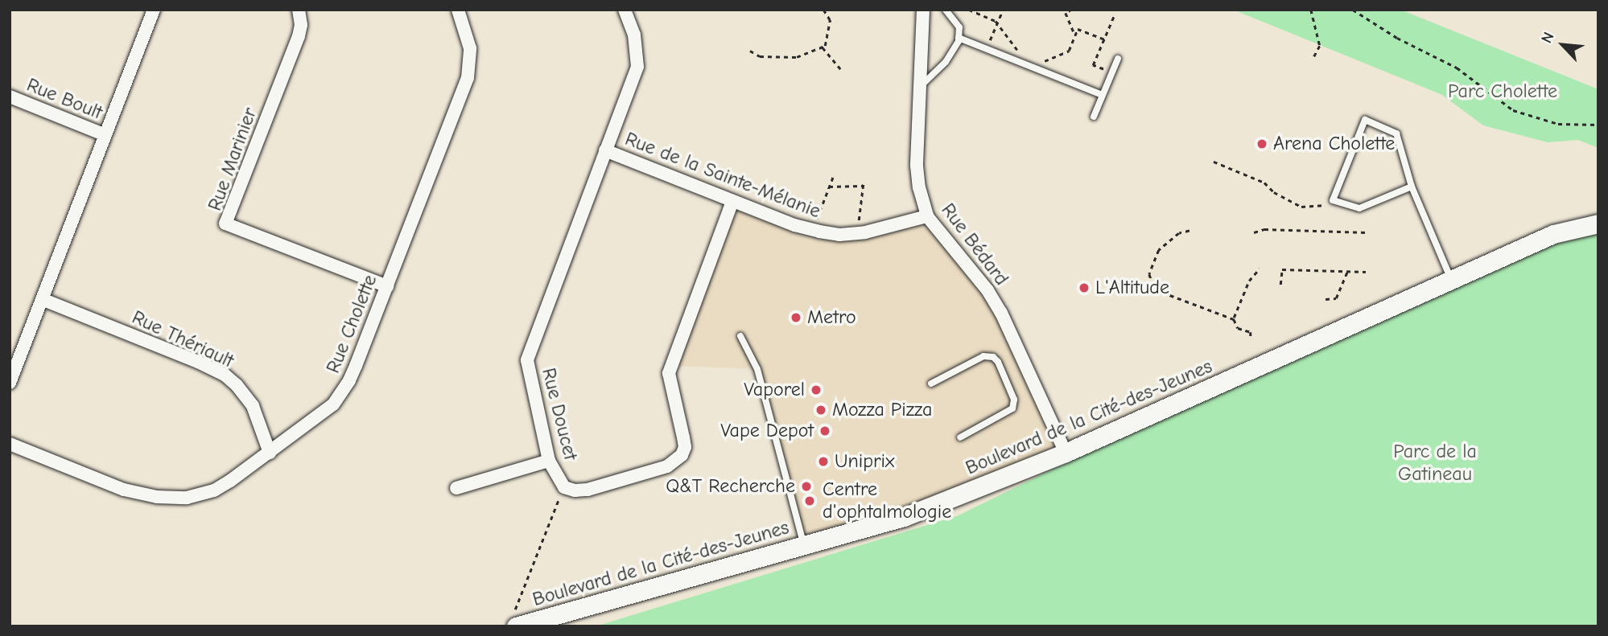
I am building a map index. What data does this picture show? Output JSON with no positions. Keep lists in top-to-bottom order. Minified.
{"streets":{"street":["Rue Boult","Rue Marinier","Rue de la Sainte-Mélanie","Rue Bédard","Rue Cholette","Rue Thériault","Rue Doucet","Boulevard de la Cité-des-Jeunes"]},"crossings":[["Rue Marinier","Rue Cholette"],["Rue de la Sainte-Mélanie","Rue Bédard"],["Rue de la Sainte-Mélanie","Rue Doucet"],["Rue Bédard","Boulevard de la Cité-des-Jeunes"],["Rue Cholette","Rue Thériault"]],"parks":["Parc Cholette","Parc de la Gatineau"],"places":["Arena Cholette","L'Altitude","Metro","Vaporel","Mozza Pizza","Vape Depot","Uniprix","Q&T Recherche","Centre d'ophtalmologie"],"north":"top left"}
